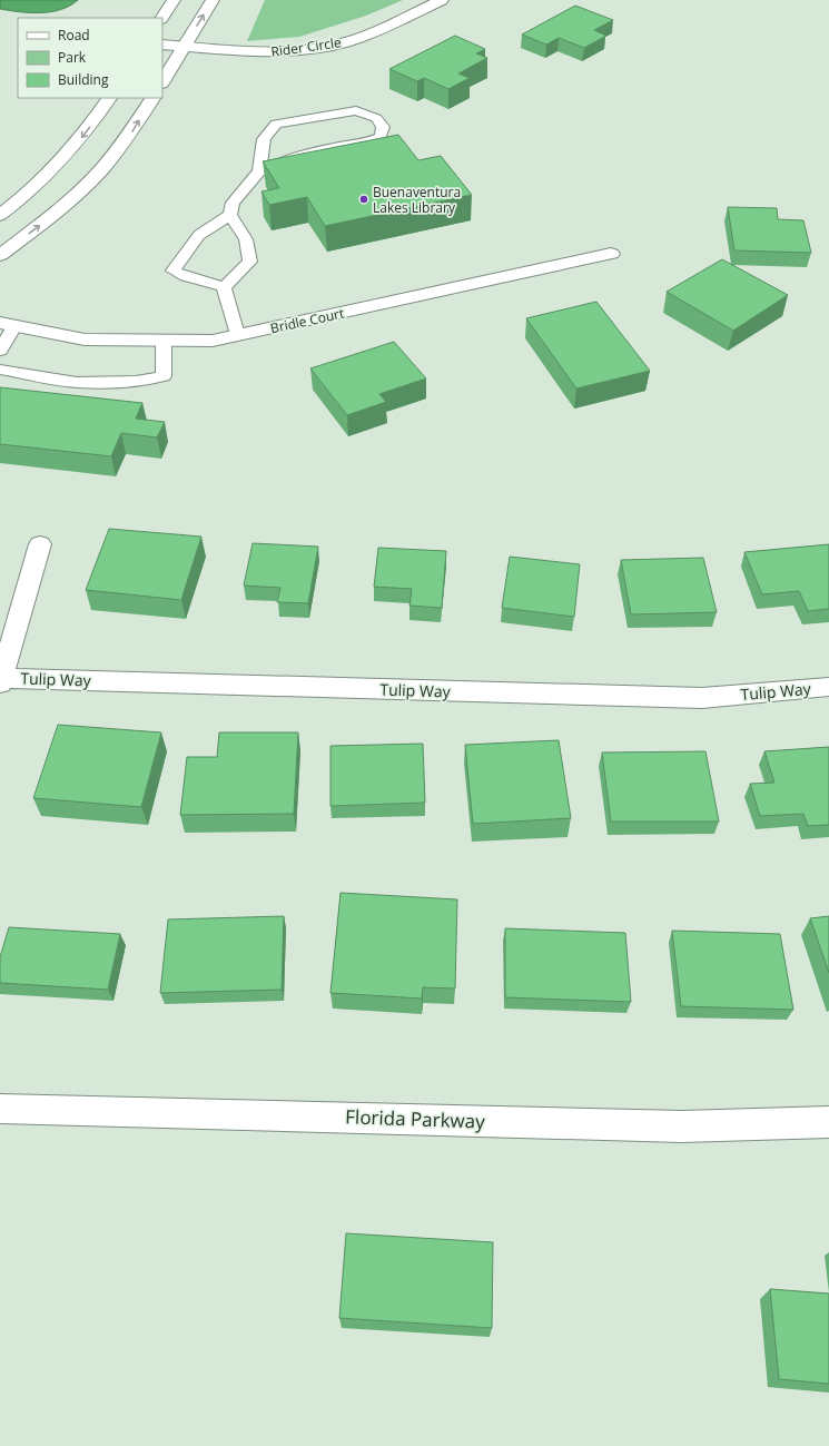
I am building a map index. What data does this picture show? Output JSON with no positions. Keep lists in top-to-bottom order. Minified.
{"streets":{"street":["Rider Circle","Bridle Court","Tulip Way","Florida Parkway"]},"places":["Buenaventura Lakes Library"],"legend":["Road","Park","Building"]}
